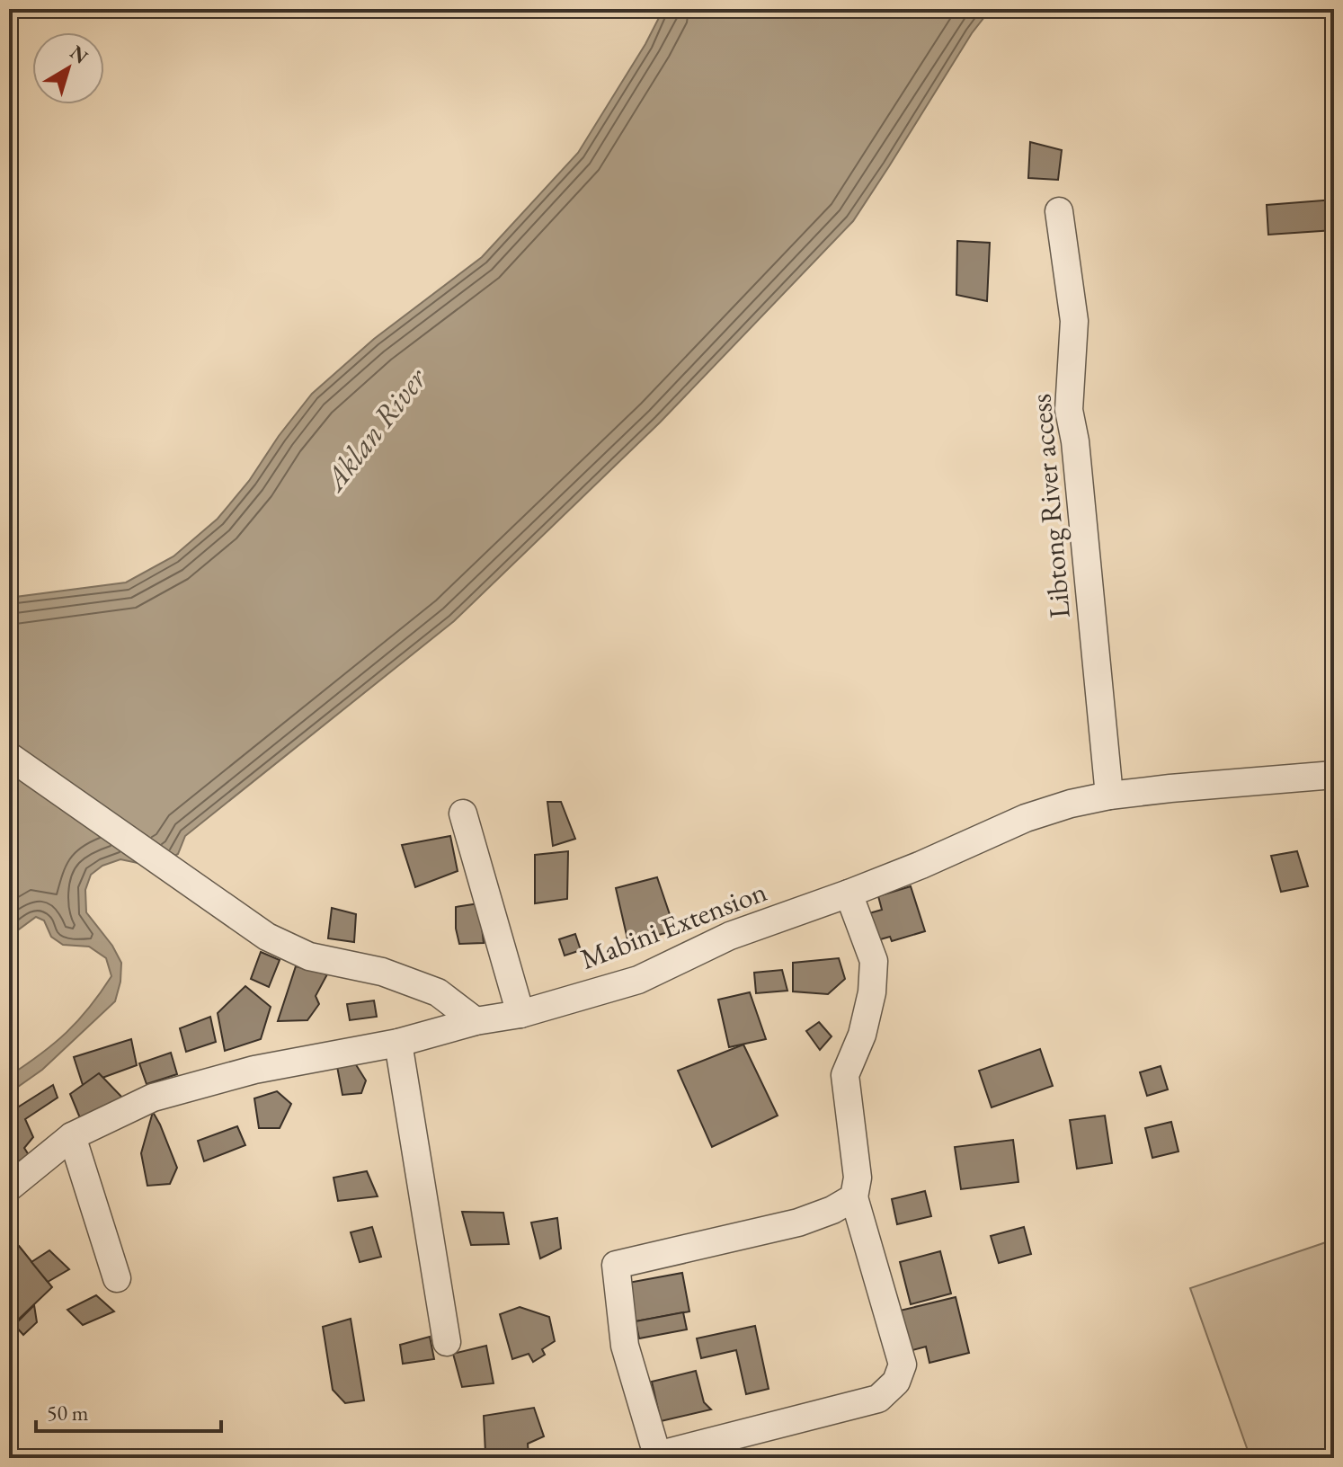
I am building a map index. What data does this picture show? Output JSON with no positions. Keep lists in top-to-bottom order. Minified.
{"streets":{"street":["Libtong River access","Mabini Extension"]},"crossings":[["Libtong River access","Mabini Extension"]],"water":["Aklan River"],"scale_bar":"50 m","north":"top right"}
